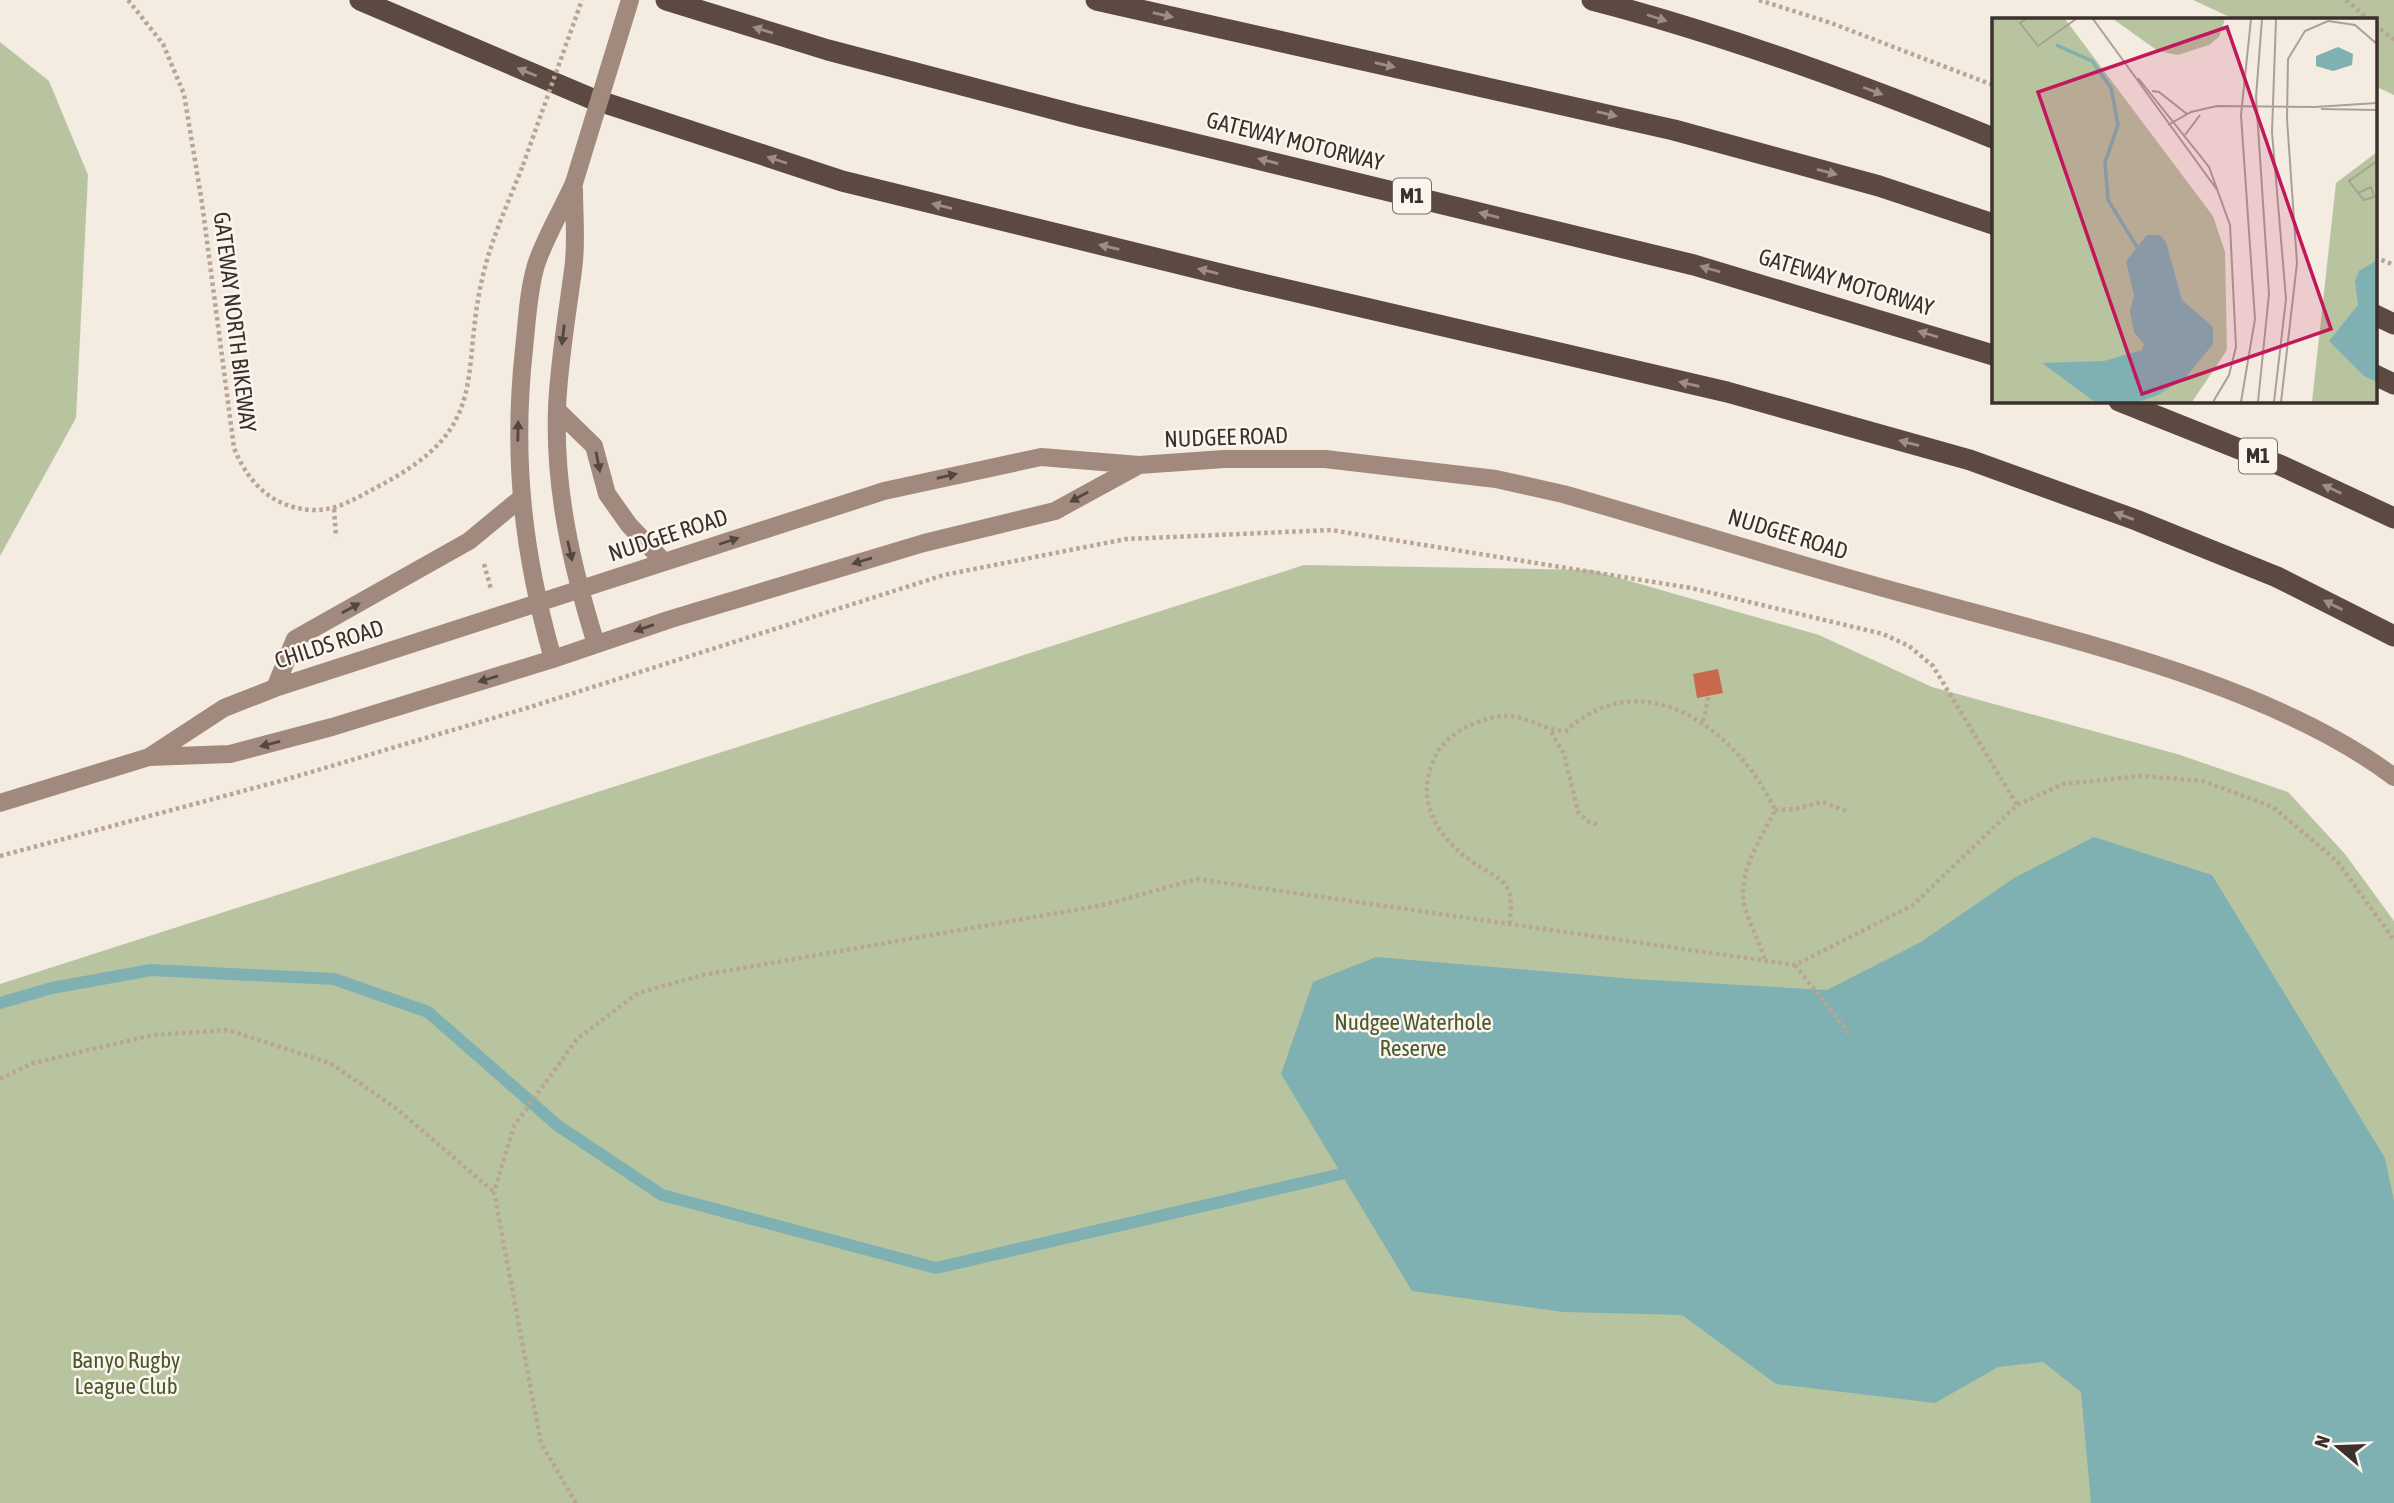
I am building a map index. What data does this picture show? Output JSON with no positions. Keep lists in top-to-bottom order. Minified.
{"streets":{"highway":["GATEWAY MOTORWAY","M1"],"main road":["NUDGEE ROAD","CHILDS ROAD"],"path":["GATEWAY NORTH BIKEWAY"]},"crossings":[["NUDGEE ROAD","CHILDS ROAD"]],"parks":["Nudgee Waterhole Reserve","Banyo Rugby League Club"],"north":"left"}
